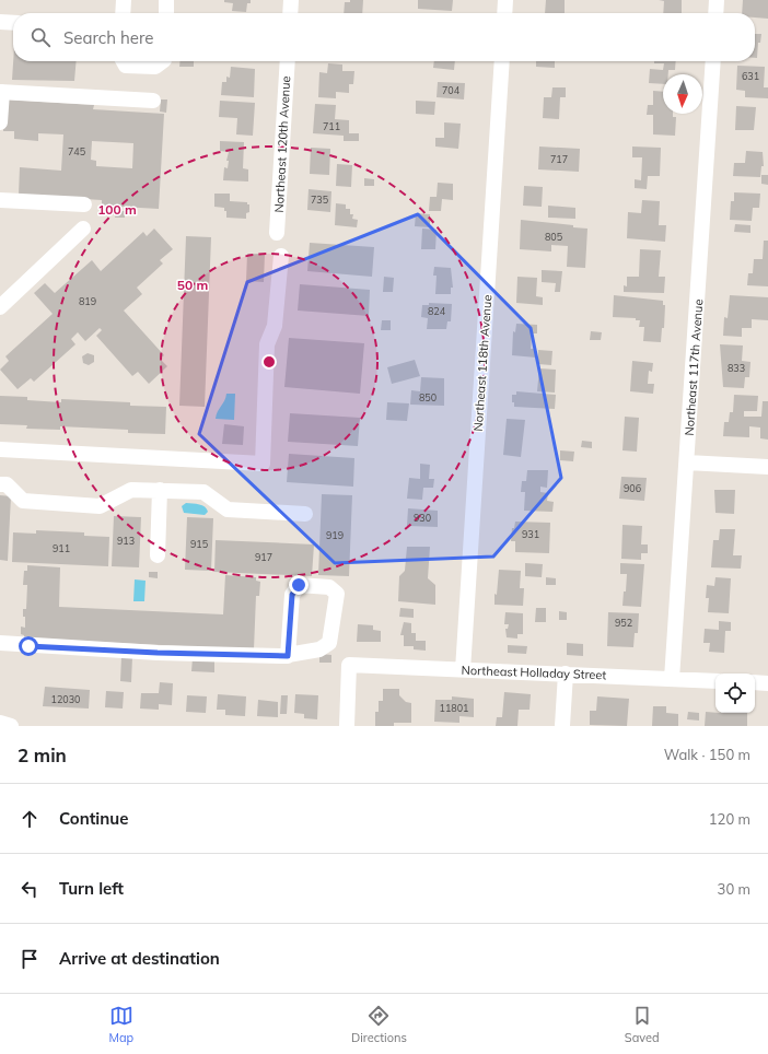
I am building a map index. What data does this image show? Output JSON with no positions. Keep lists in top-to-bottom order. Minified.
{"streets":{"street":["Northeast 120th Avenue","Northeast 118th Avenue","Northeast 117th Avenue","Northeast Holladay Street"]},"crossings":[["Northeast 118th Avenue","Northeast Holladay Street"],["Northeast 117th Avenue","Northeast Holladay Street"]],"house_numbers":["631","704","711","745","717","735","805","819","824","833","850","906","930","931","919","913","915","911","917","952","12030","11801"],"north":"bottom","page":{"search":"Search here","heading":["2 min","Walk · 150 m"],"list":[["Continue","120 m"],["Turn left","30 m"],"Arrive at destination"],"nav":["Map","Directions","Saved"]},"rings":["100 m","50 m"]}
